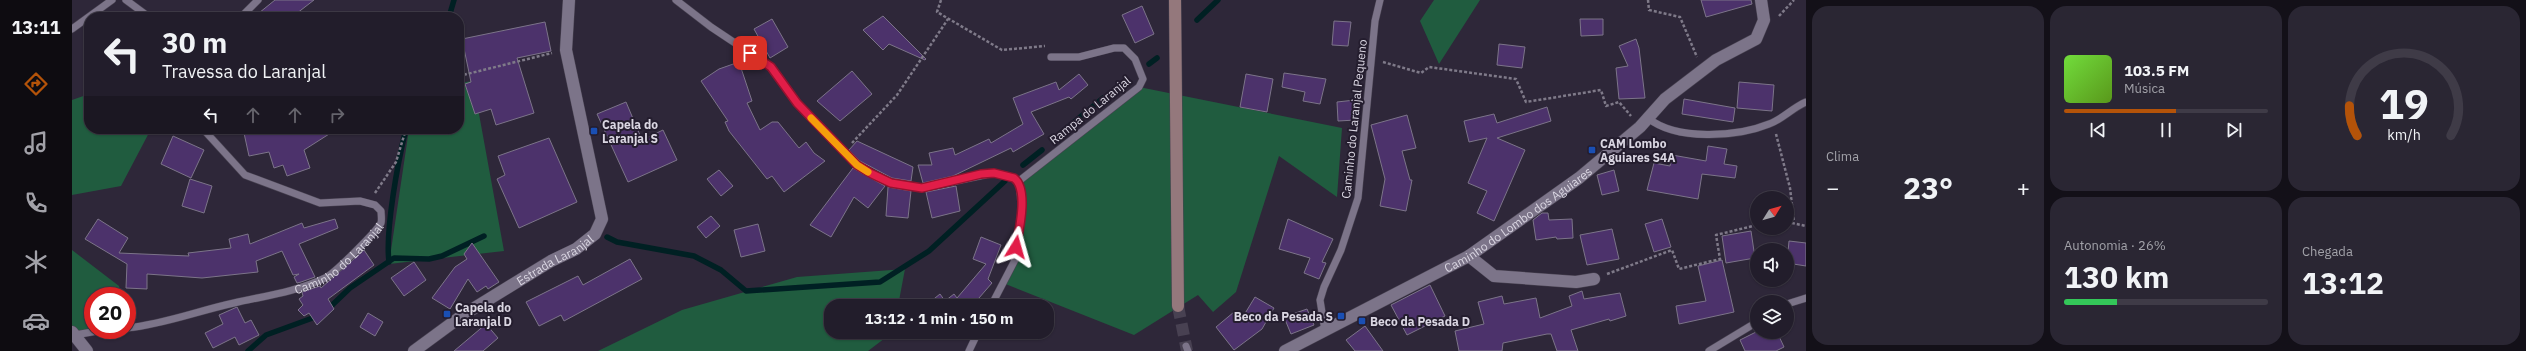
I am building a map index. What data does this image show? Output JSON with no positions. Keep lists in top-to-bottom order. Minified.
{"streets":{"street":["Caminho do Lombo dos Aguiares","Estrada Laranjal"],"lane":["Rampa do Laranjal","Caminho do Laranjal Pequeno","Caminho do Laranjal"]},"crossings":[["Caminho do Laranjal Pequeno","Caminho do Lombo dos Aguiares"]],"places":{"transit":["Capela do Laranjal S","CAM Lombo Aguiares S4A","Capela do Laranjal D","Beco da Pesada S","Beco da Pesada D"]},"north":"top right","page":{"tabs":"13:11","tile":["Clima",["Autonomia · 26%","130 km"],["Chegada","13:12"]],"turn":["30 m","Travessa do Laranjal"],"song":["103.5 FM","Música"],"heat":["−","23°","+"],"limit":"20","trip":"13:12 · 1 min · 150 m","gauge":["19","km/h"]}}
